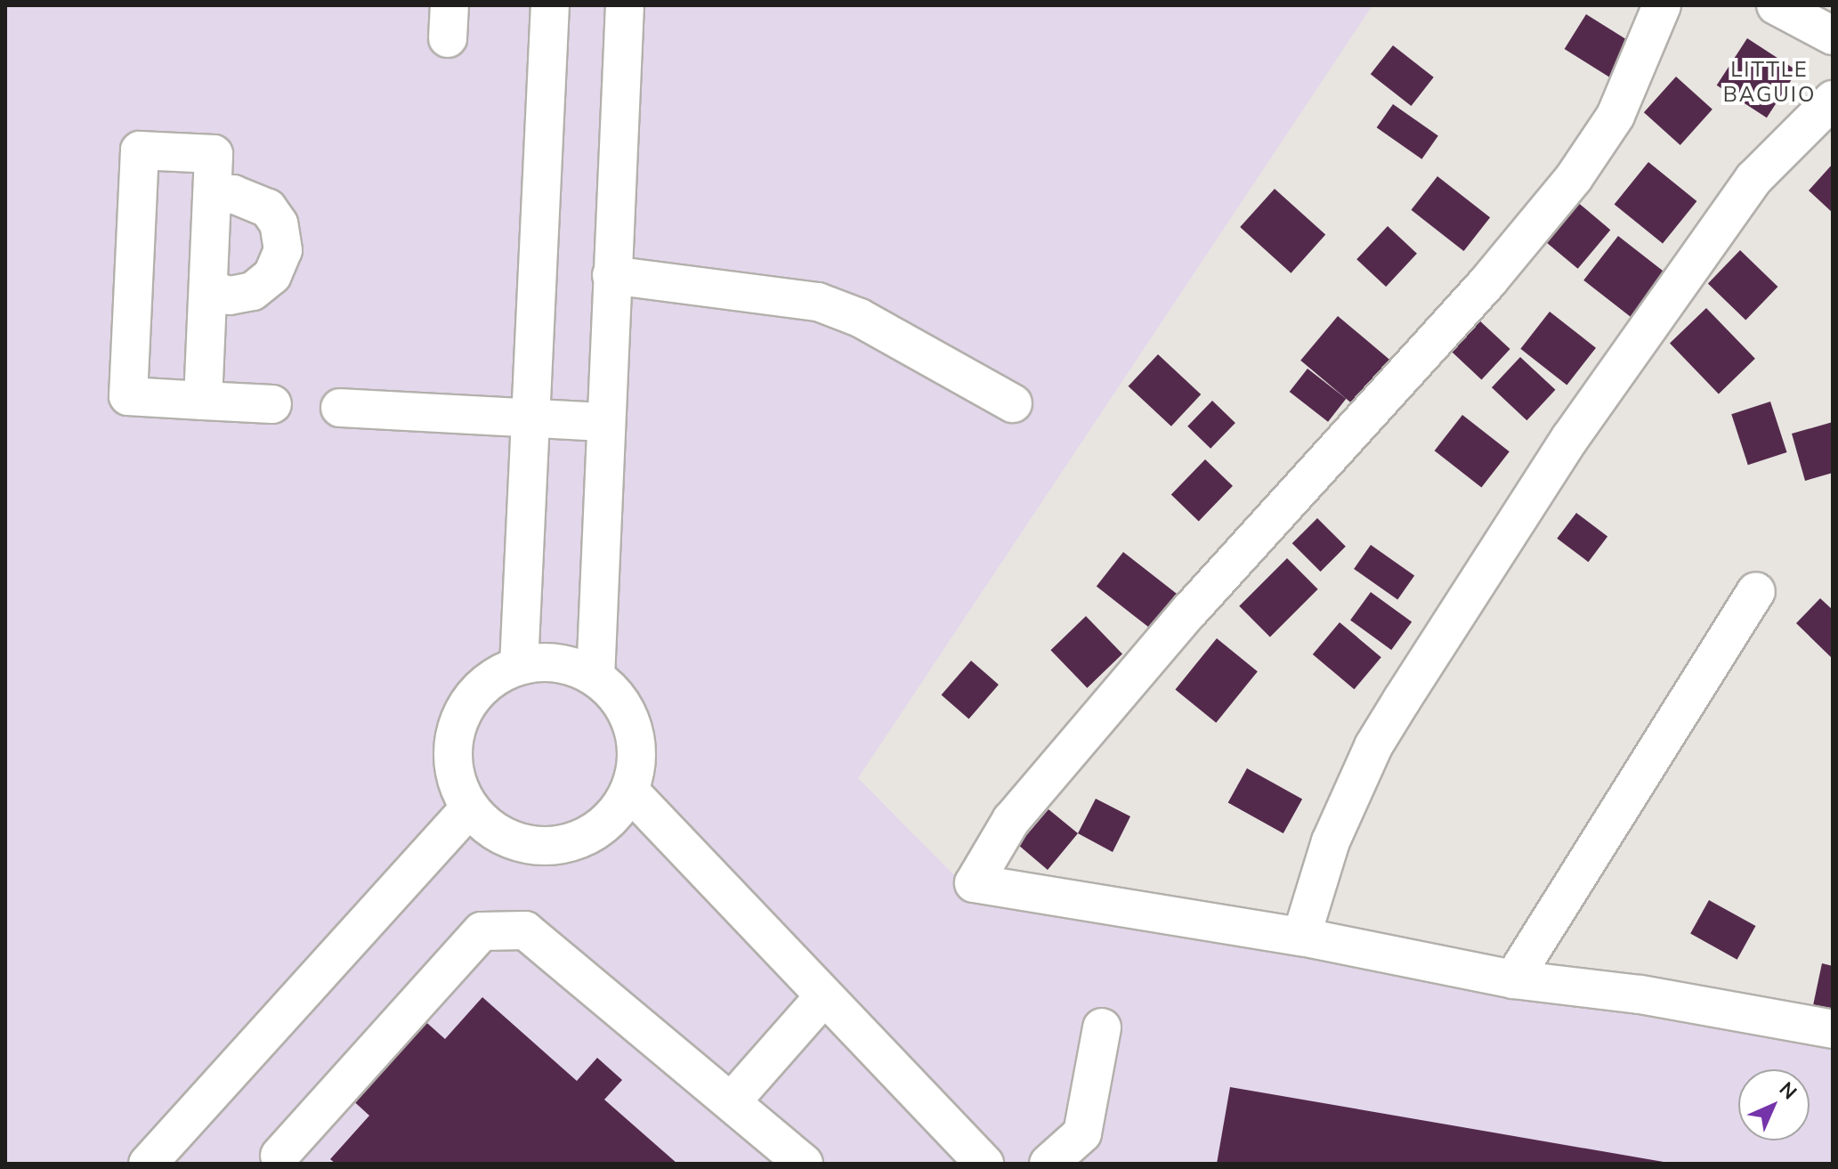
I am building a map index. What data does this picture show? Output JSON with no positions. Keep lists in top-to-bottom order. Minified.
{"districts":["LITTLE BAGUIO"],"north":"top right"}
